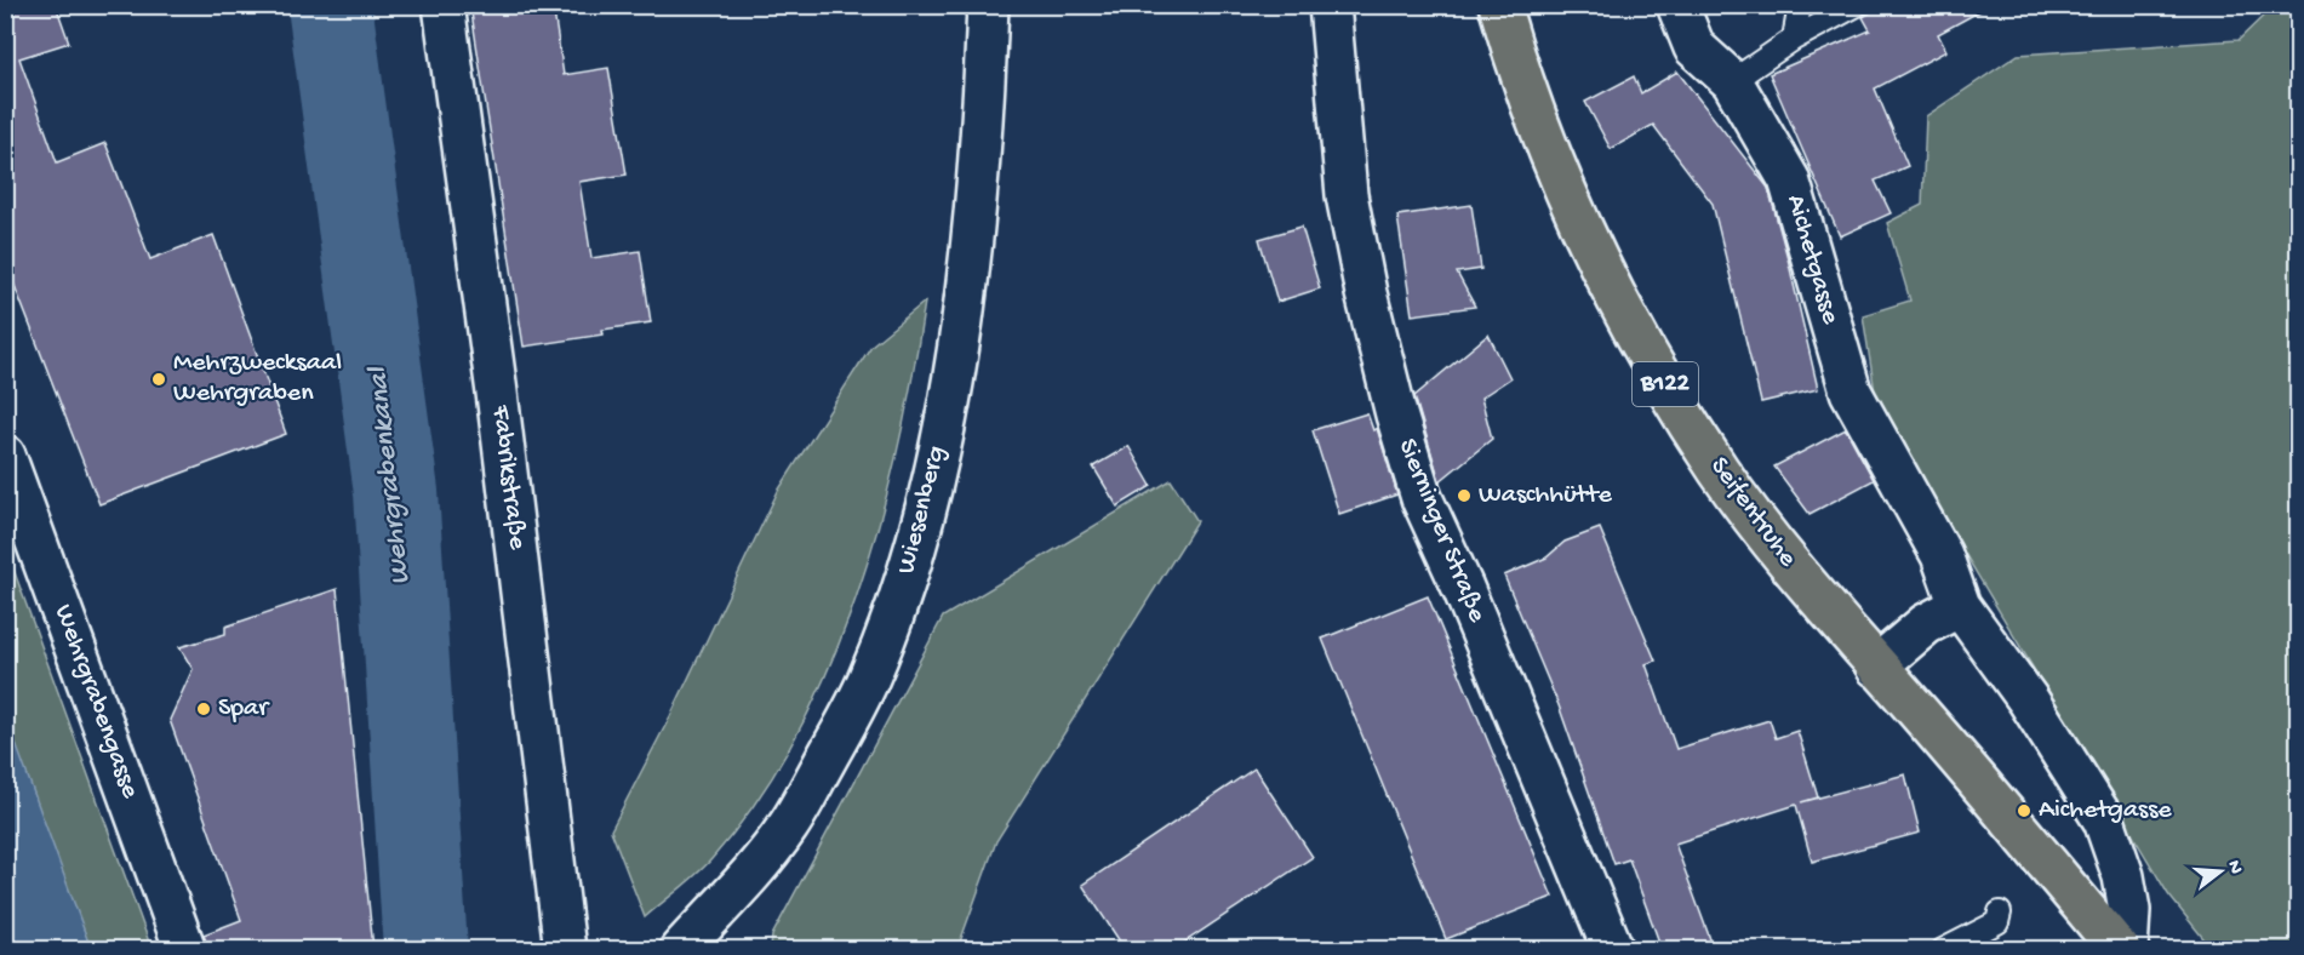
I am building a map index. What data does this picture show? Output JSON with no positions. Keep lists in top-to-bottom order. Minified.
{"streets":{"main road":["B122","Seifentruhe"],"street":["Aichetgasse","Fabrikstraße","Wiesenberg","Sierninger Straße","Wehrgrabengasse"]},"water":["Wehrgrabenkanal"],"places":["Mehrzwecksaal Wehrgraben","Waschhütte","Spar","Aichetgasse"],"north":"right"}
